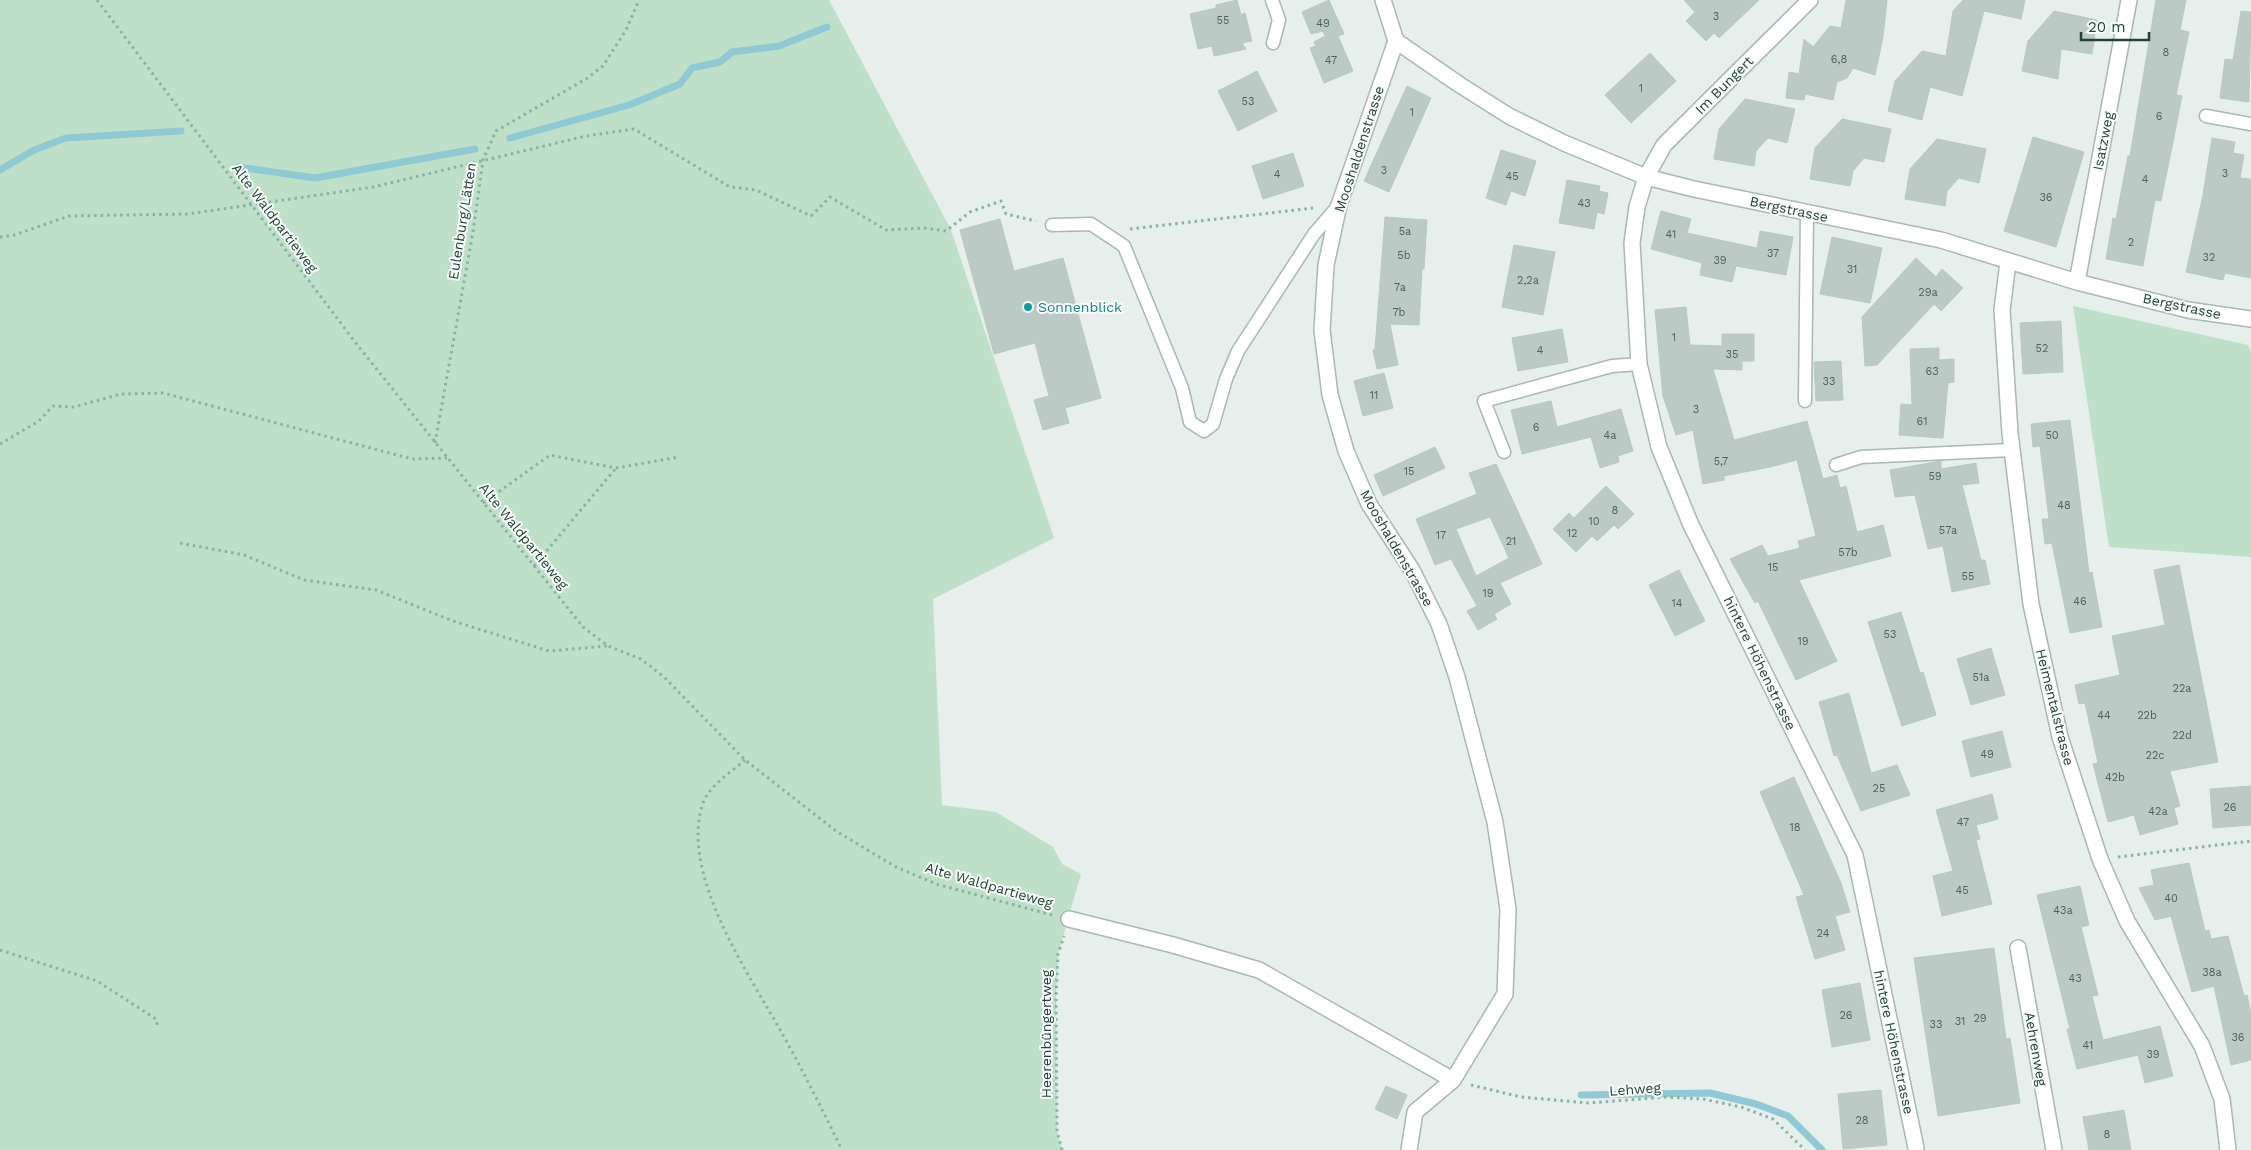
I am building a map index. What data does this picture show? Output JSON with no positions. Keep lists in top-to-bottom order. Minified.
{"streets":{"street":["Im Bungert","Isatzweg","Mooshaldenstrasse","Bergstrasse","hintere Höhenstrasse","Heimentalstrasse","Aehrenweg"],"path":["Alte Waldpartieweg","Eulenburg/Lätten","Heerenbüngertweg","Lehweg"]},"crossings":[["Im Bungert","Bergstrasse"],["Im Bungert","hintere Höhenstrasse"],["Isatzweg","Bergstrasse"],["Mooshaldenstrasse","Bergstrasse"],["Mooshaldenstrasse","Lehweg"],["Bergstrasse","hintere Höhenstrasse"],["Bergstrasse","Heimentalstrasse"],["Alte Waldpartieweg","Eulenburg/Lätten"],["Alte Waldpartieweg","Heerenbüngertweg"]],"places":["Sonnenblick"],"house_numbers":["3","55","49","8","6,8","47","1","53","1","6","3","3","4","45","4","36","43","5a","41","2","37","5b","32","39","31","2,2a","7a","29a","7b","1","52","4","35","63","33","11","3","61","6","4a","50","5,7","15","59","48","8","10","57a","12","17","21","57b","15","55","19","46","14","53","19","51a","22a","44","22b","22d","49","22c","42b","25","26","42a","47","18","45","40","43a","24","38a","43","26","29","31","33","36","41","39","28","8"],"scale_bar":"20 m"}
